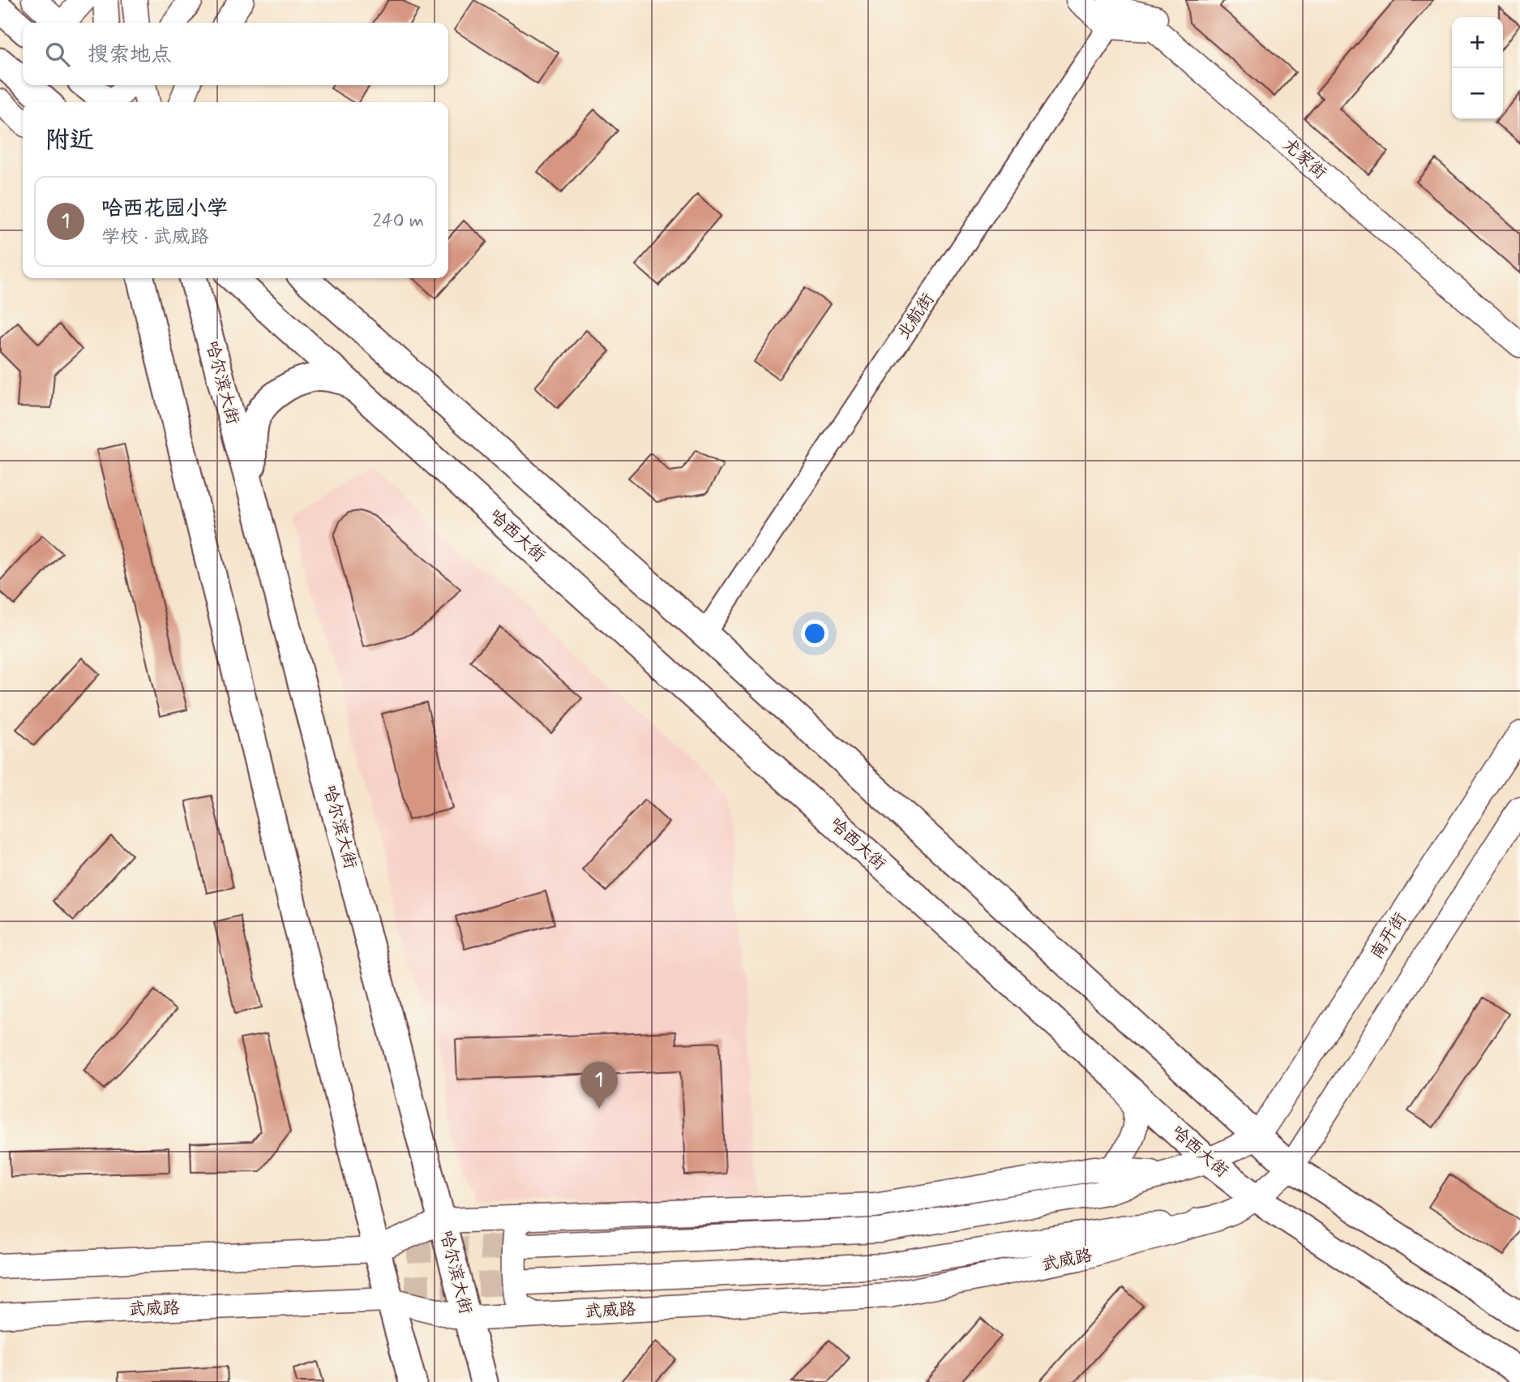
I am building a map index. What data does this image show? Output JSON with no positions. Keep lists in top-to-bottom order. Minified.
{"streets":{"main road":["尤家街","哈尔滨大街","哈西大街","南开街","武威路"],"street":["北航街"]},"crossings":[["尤家街","北航街"],["哈尔滨大街","武威路"],["哈西大街","武威路"]],"page":{"map_buttons":["+","−"],"search":"搜索地点","heading":"附近","list":[{"mark":"1","name":"哈西花园小学","note":"学校 · 武威路","value":"240 m"}],"pins":"1"}}
